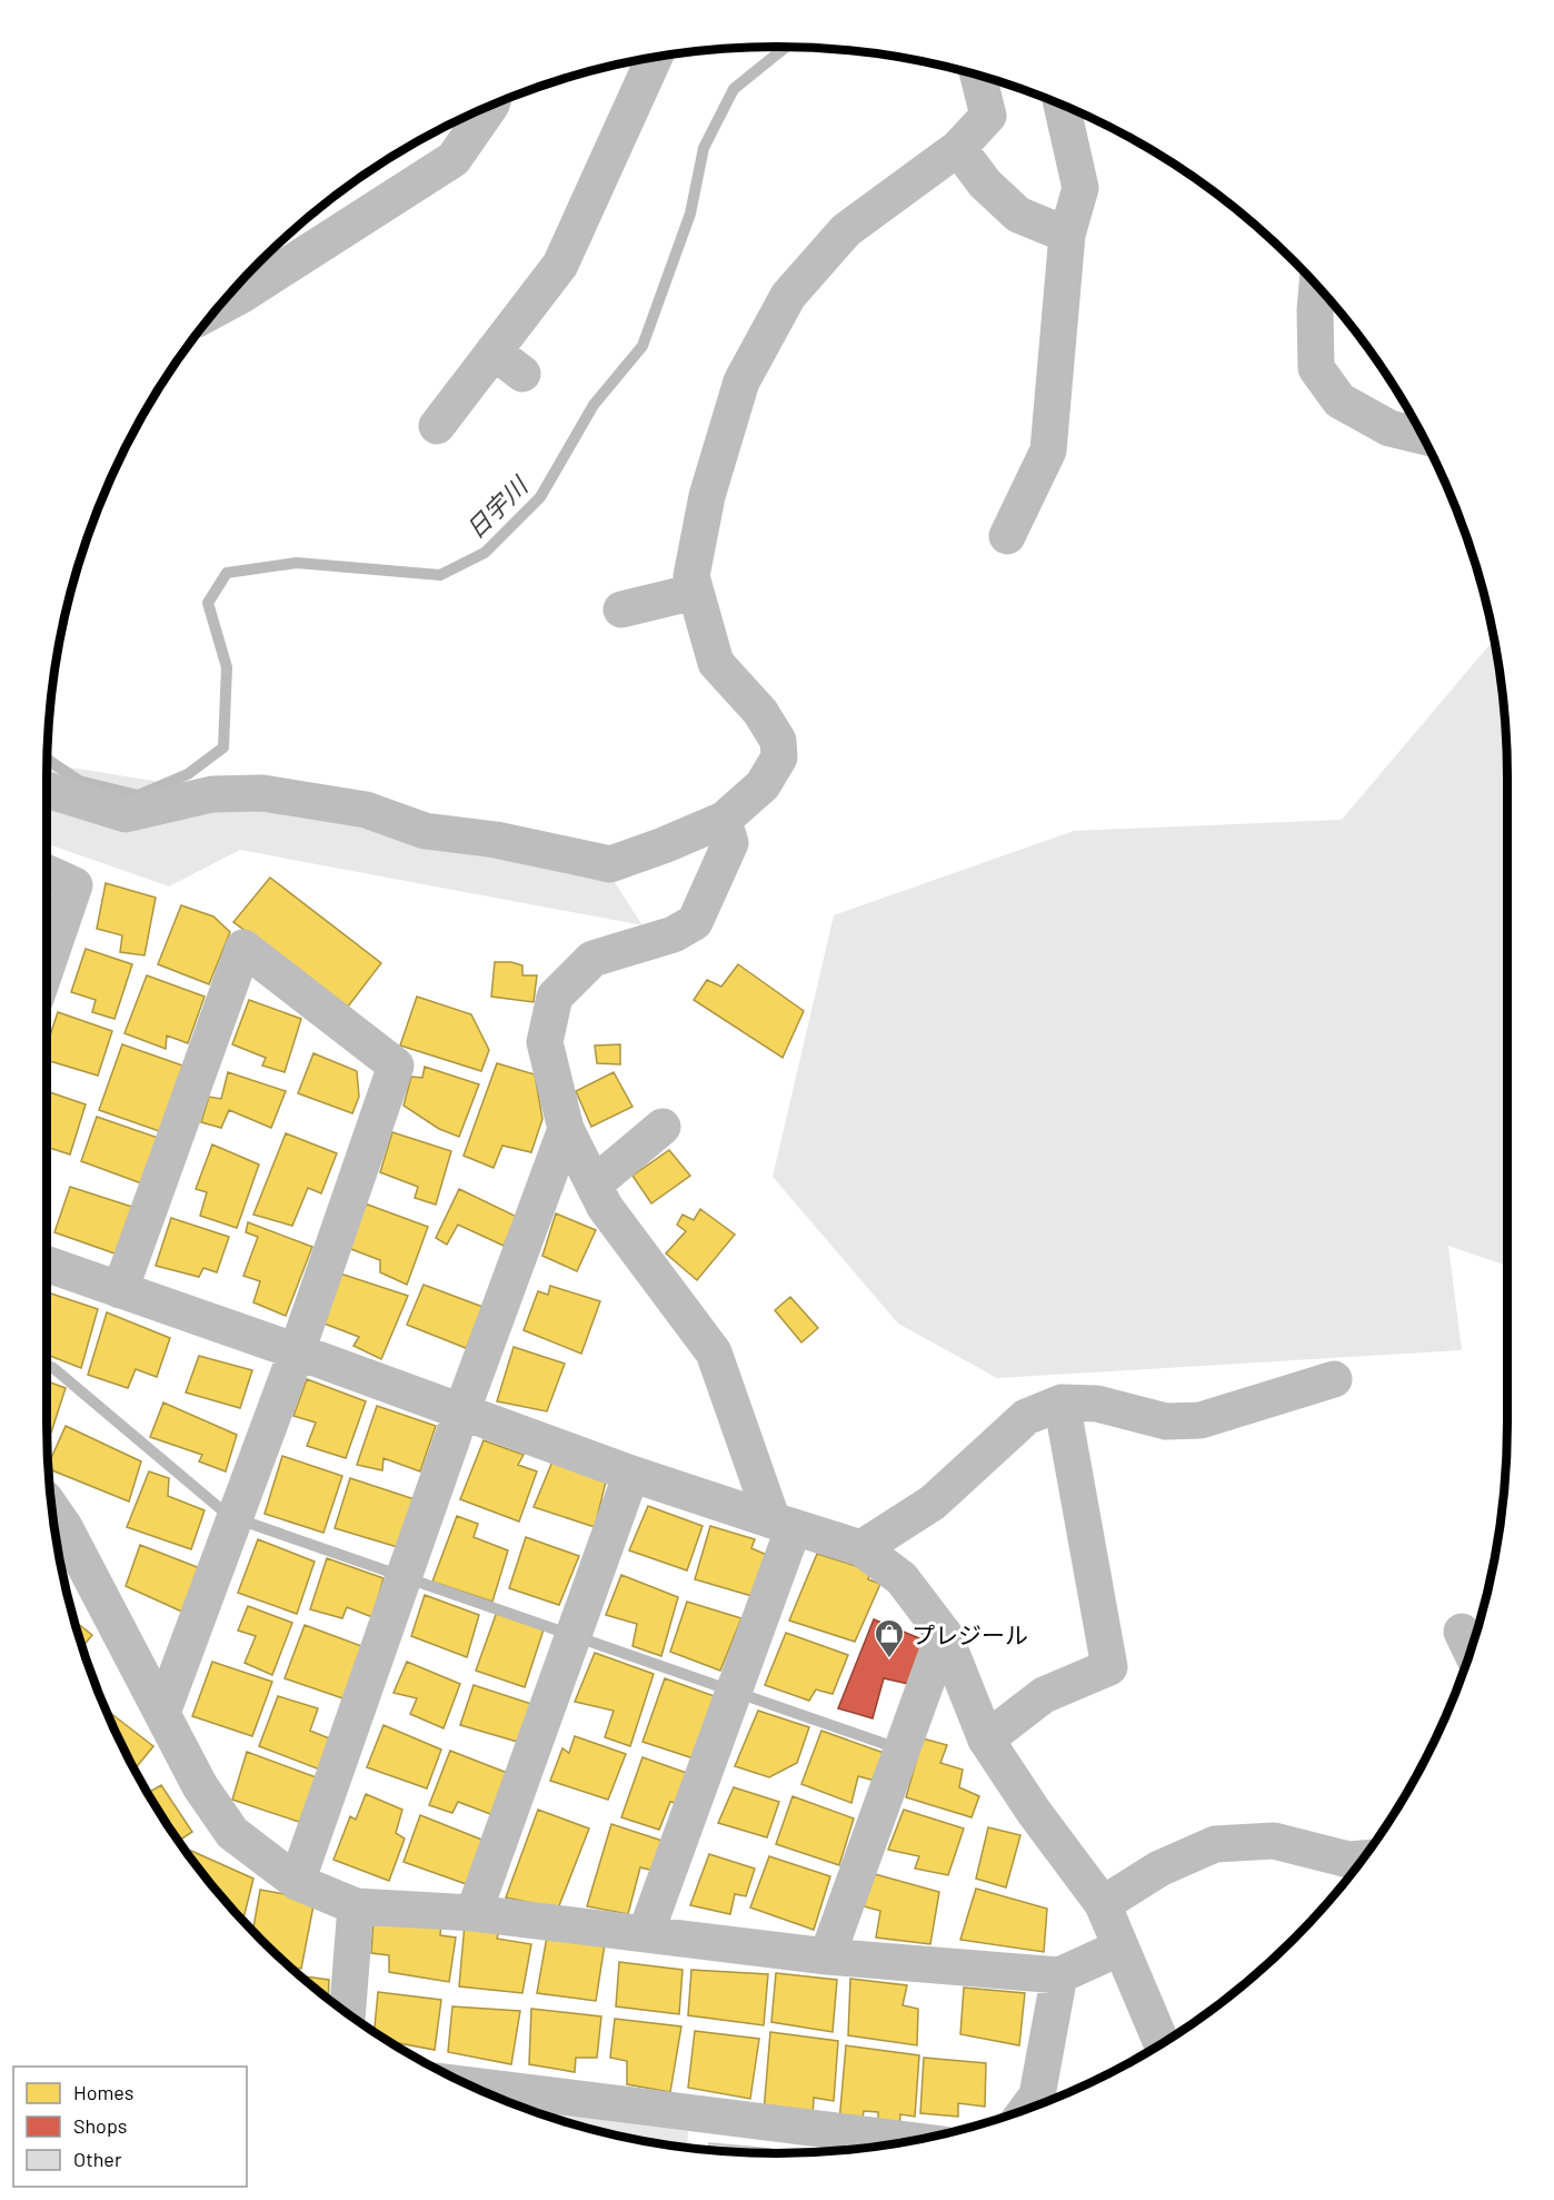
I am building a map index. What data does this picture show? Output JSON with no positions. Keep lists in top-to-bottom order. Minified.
{"water":["日宇川"],"places":{"shop":["プレジール"]},"legend":["Homes","Shops","Other"]}
